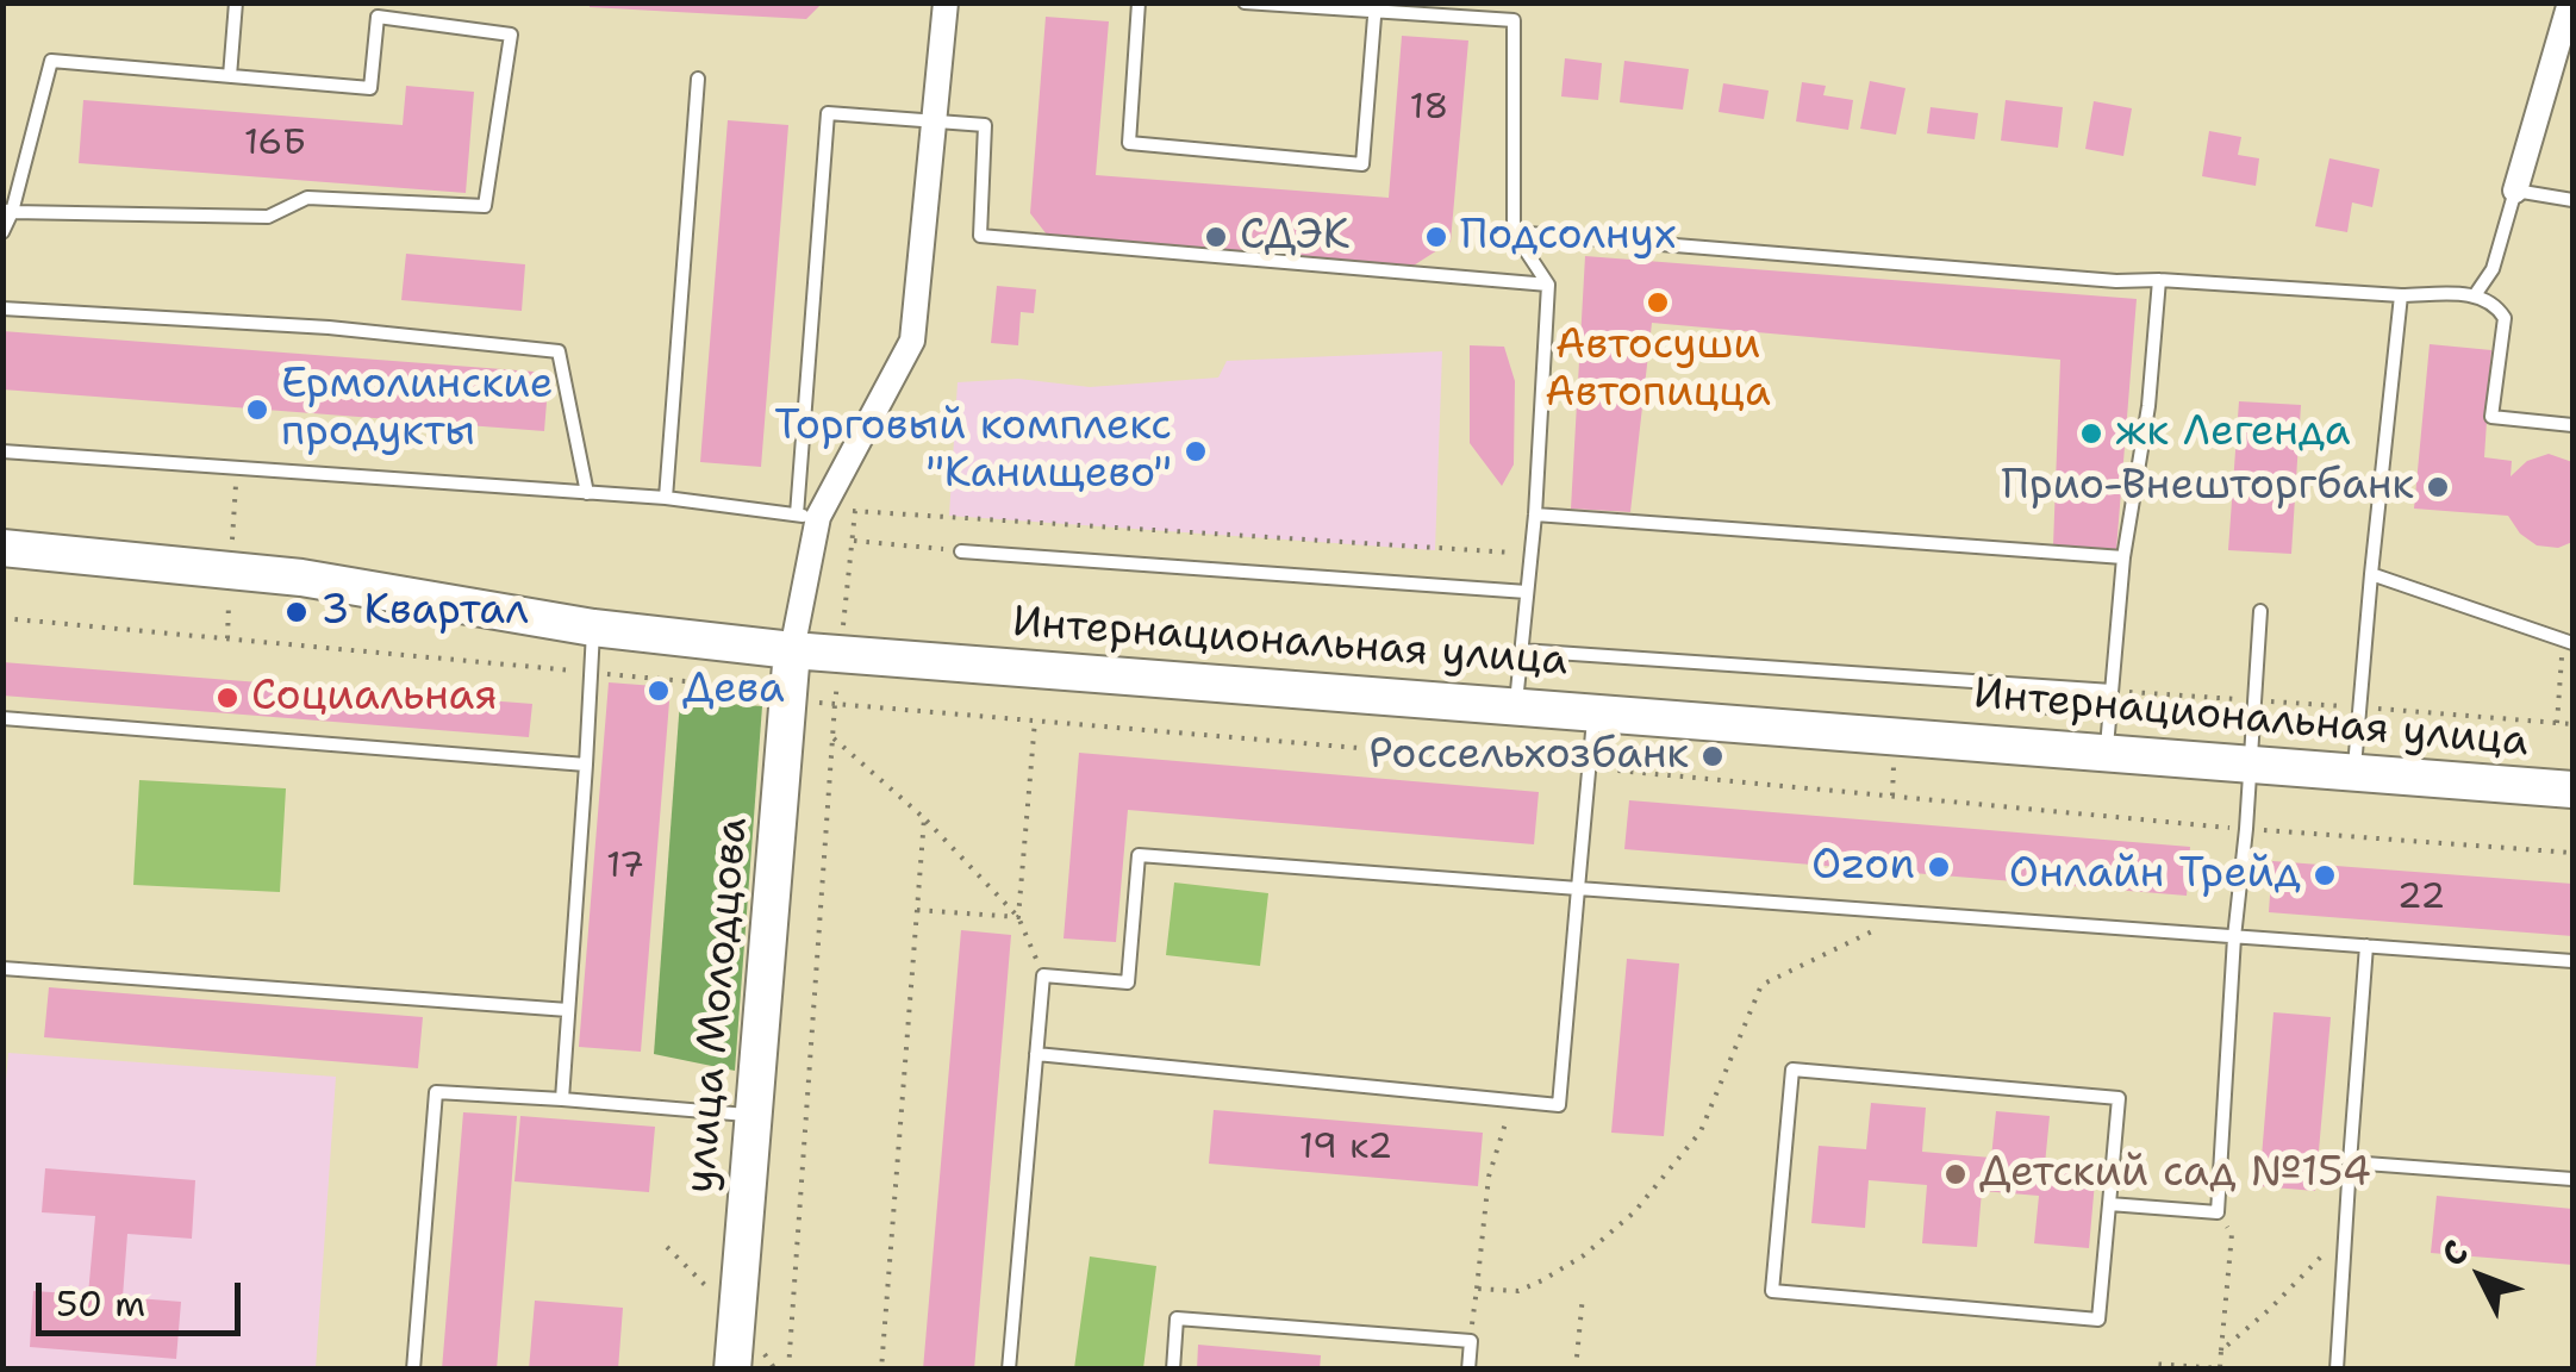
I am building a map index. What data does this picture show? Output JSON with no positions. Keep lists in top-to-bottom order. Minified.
{"streets":{"main road":["Интернациональная улица","улица Молодцова"]},"crossings":[["Интернациональная улица","улица Молодцова"]],"places":["СДЭК","Подсолнух","Автосуши Автопицца","Ермолинские продукты","жк Легенда","Торговый комплекс \"Канищево\"","Прио-Внешторгбанк","3 Квартал","Дева","Социальная","Россельхозбанк","Ozon","Онлайн Трейд","Детский сад №154"],"house_numbers":["18","16Б","17","22","19 к2"],"scale_bar":"50 m","north":"top left"}
